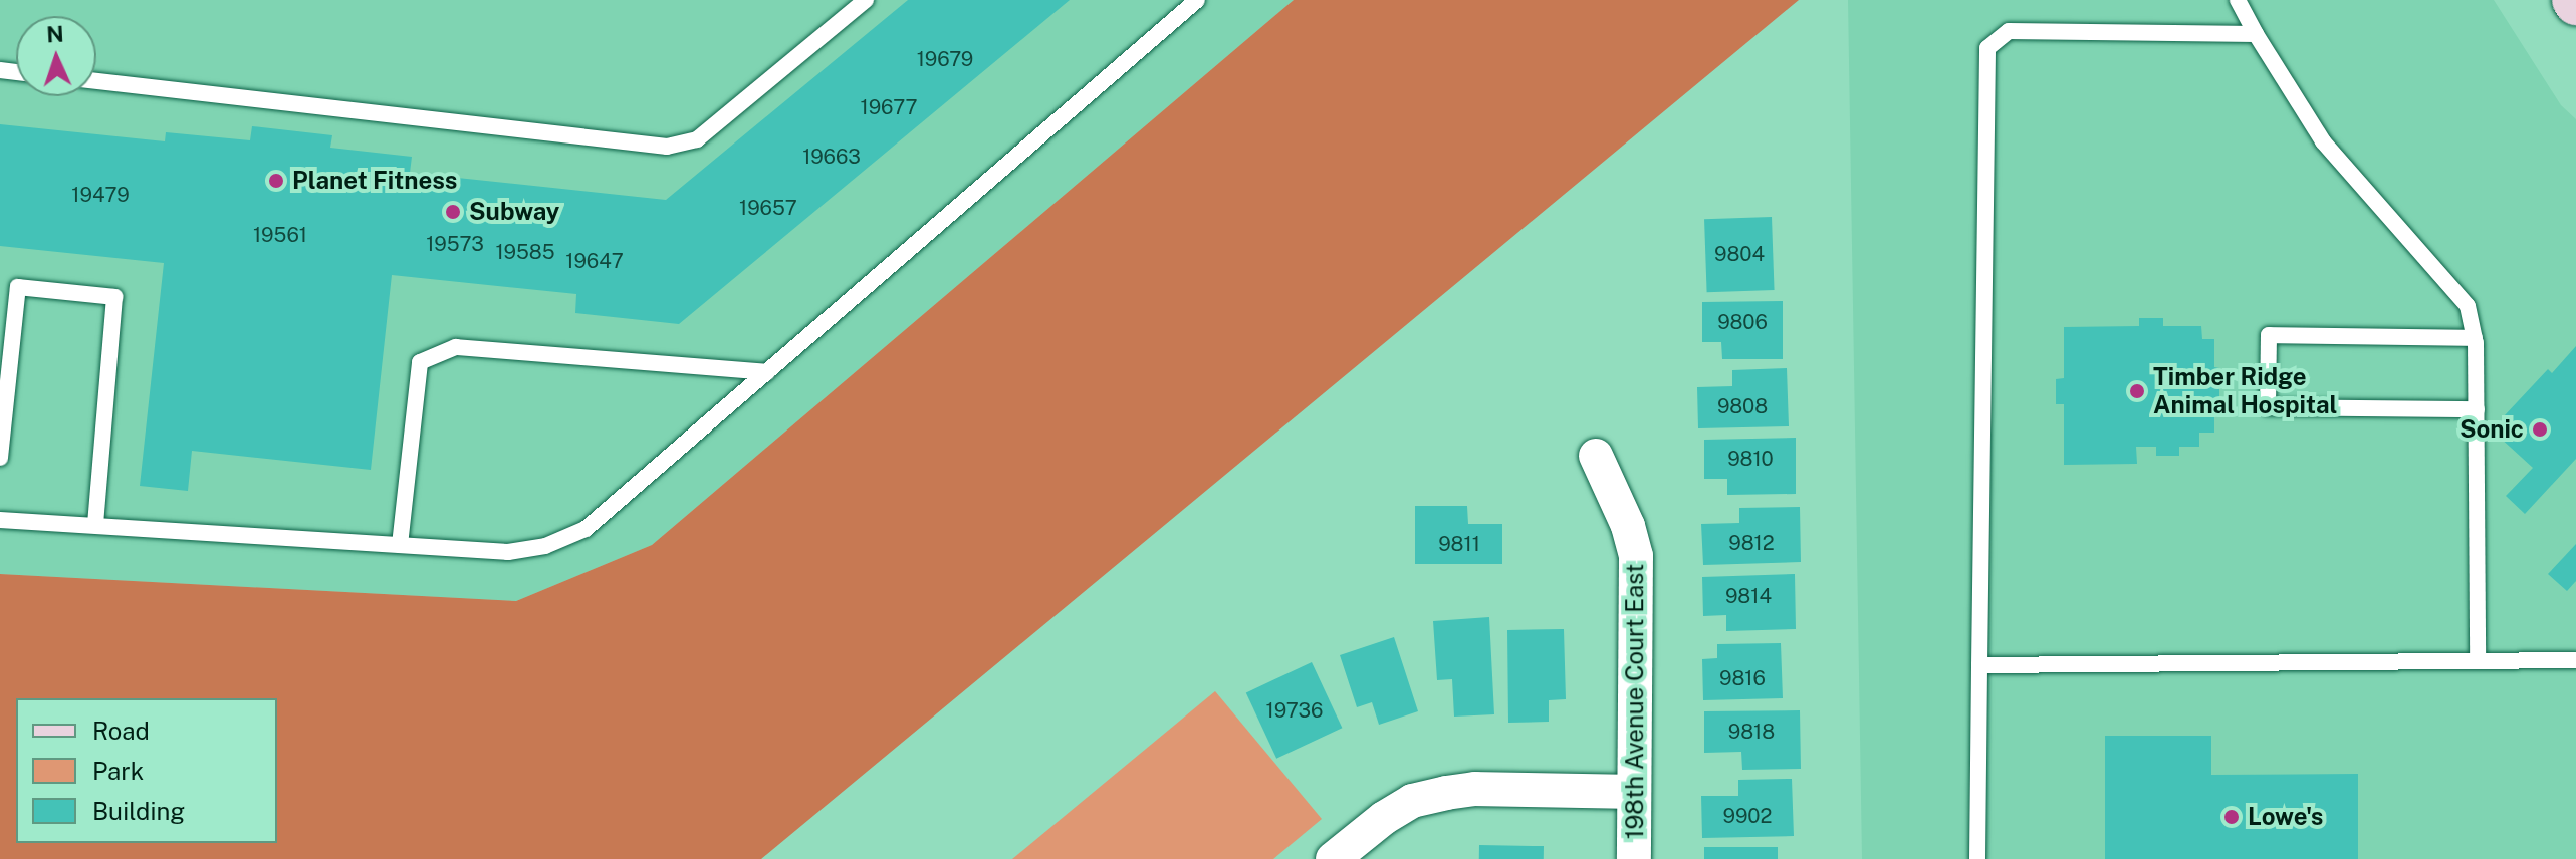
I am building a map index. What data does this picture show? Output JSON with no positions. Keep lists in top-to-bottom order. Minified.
{"streets":{"street":["198th Avenue Court East"]},"places":["Planet Fitness","Subway","Timber Ridge Animal Hospital","Sonic","Lowe's"],"house_numbers":["19679","19677","19663","19479","19657","19561","19573","19585","9804","19647","9806","9808","9810","9812","9811","9814","9816","19736","9818","9902"],"legend":["Road","Park","Building"],"north":"top"}
